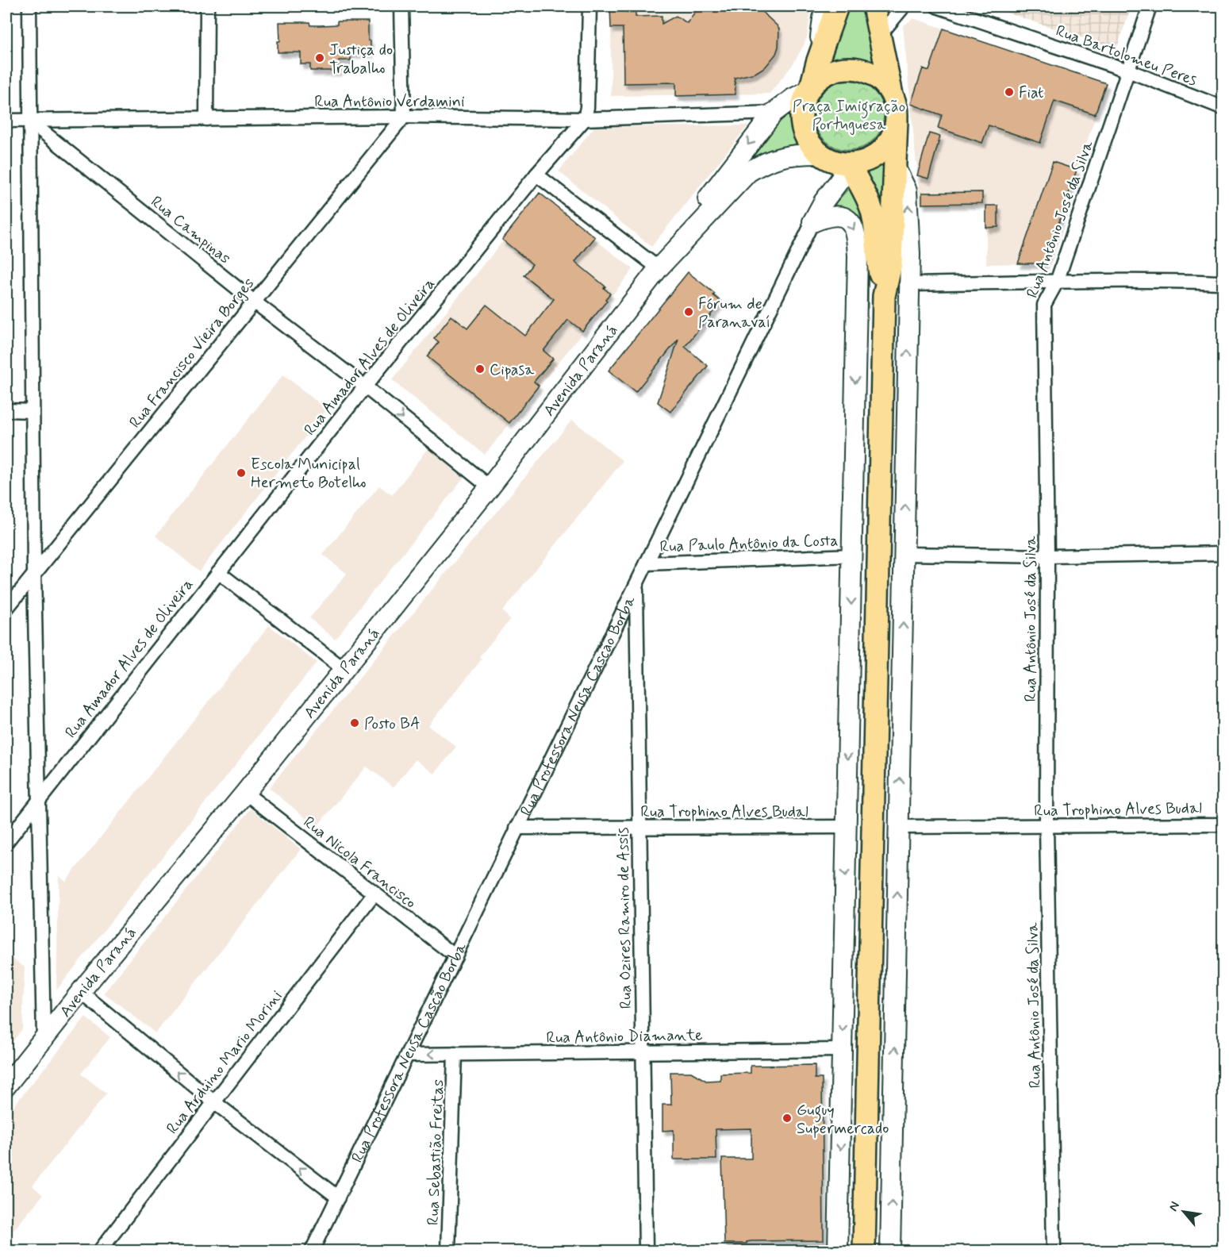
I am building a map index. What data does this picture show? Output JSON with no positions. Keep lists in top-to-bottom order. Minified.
{"streets":{"street":["Rua Bartolomeu Peres","Rua Antônio Verdamini","Rua Antônio José da Silva","Rua Campinas","Rua Francisco Vieira Borges","Rua Amador Alves de Oliveira","Avenida Paraná","Rua Paulo Antônio da Costa","Rua Professora Neusa Cascão Borba","Rua Trophino Alves Budal","Rua Nicola Francisco","Rua Ozires Ramiro de Assis","Rua Antônio Diamante","Rua Arduino Mario Morini","Rua Sebastião Freitas"]},"crossings":[["Rua Bartolomeu Peres","Rua Antônio José da Silva"],["Rua Antônio Verdamini","Rua Campinas"],["Rua Antônio Verdamini","Rua Francisco Vieira Borges"],["Rua Antônio Verdamini","Rua Amador Alves de Oliveira"],["Rua Antônio Verdamini","Avenida Paraná"],["Rua Antônio José da Silva","Rua Trophino Alves Budal"],["Rua Campinas","Rua Francisco Vieira Borges"],["Rua Campinas","Rua Amador Alves de Oliveira"],["Rua Campinas","Avenida Paraná"],["Avenida Paraná","Rua Professora Neusa Cascão Borba"],["Avenida Paraná","Rua Nicola Francisco"],["Rua Paulo Antônio da Costa","Rua Professora Neusa Cascão Borba"],["Rua Professora Neusa Cascão Borba","Rua Trophino Alves Budal"],["Rua Professora Neusa Cascão Borba","Rua Nicola Francisco"],["Rua Professora Neusa Cascão Borba","Rua Ozires Ramiro de Assis"],["Rua Professora Neusa Cascão Borba","Rua Antônio Diamante"],["Rua Trophino Alves Budal","Rua Ozires Ramiro de Assis"],["Rua Nicola Francisco","Rua Arduino Mario Morini"],["Rua Ozires Ramiro de Assis","Rua Antônio Diamante"],["Rua Antônio Diamante","Rua Sebastião Freitas"]],"parks":["Praça Imigração Portuguesa"],"places":["Justiça do Trabalho","Fiat","Fórum de Paranavaí","Cipasa","Escola Municipal Hermeto Botelho","Posto BA","Guguy Supermercado"],"north":"top left"}
